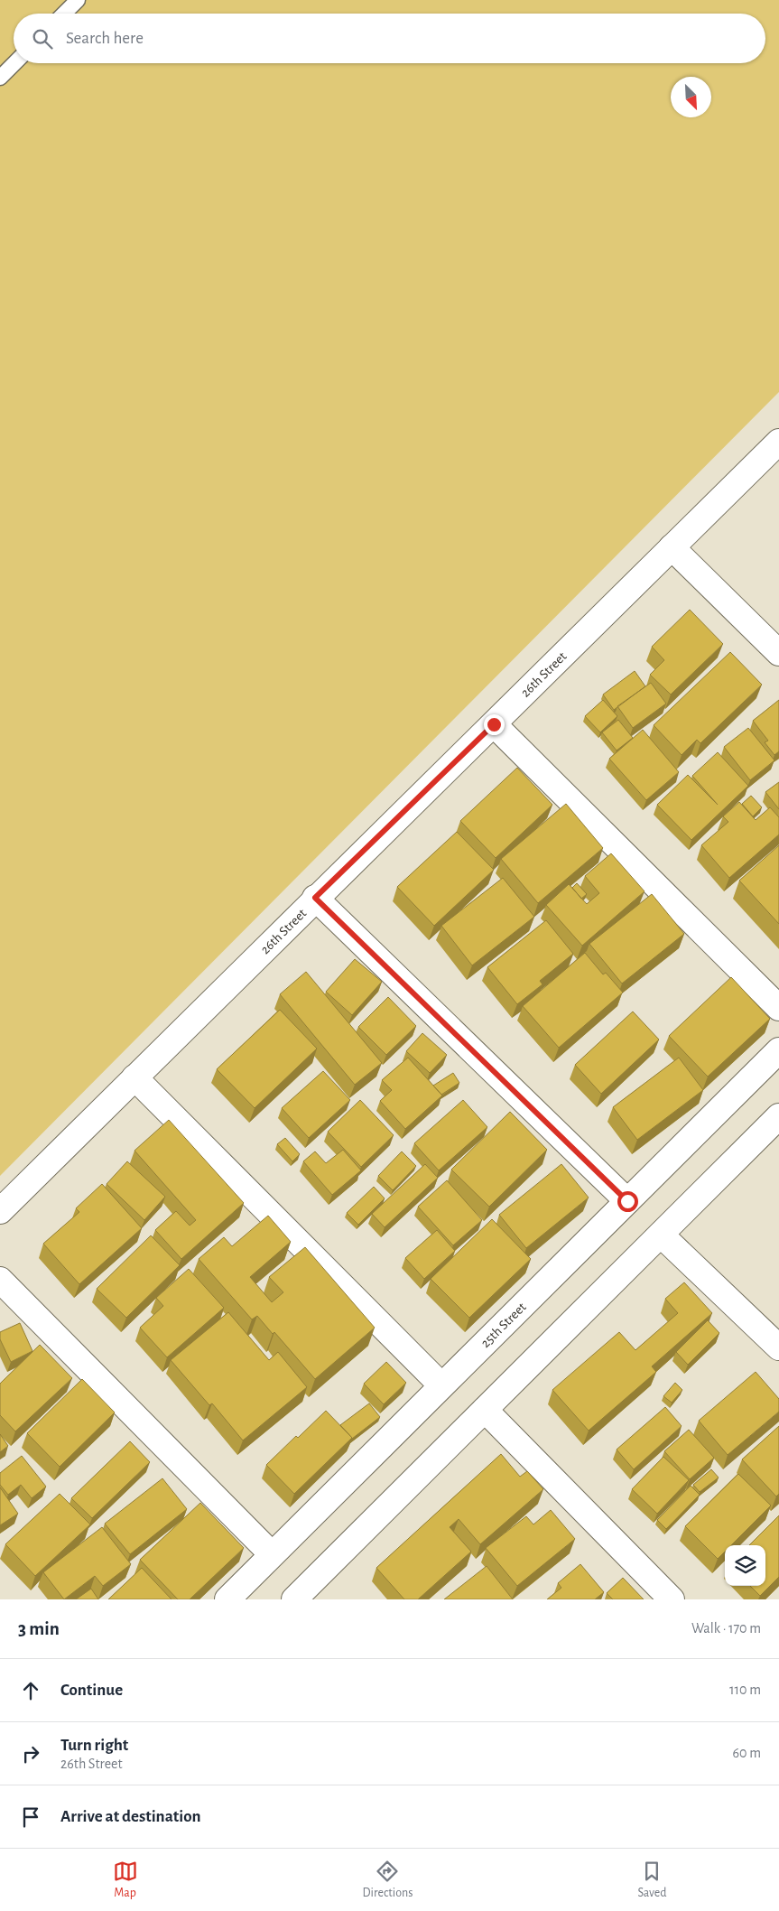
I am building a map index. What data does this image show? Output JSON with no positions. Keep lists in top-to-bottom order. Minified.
{"streets":{"street":["26th Street","25th Street"]},"north":"bottom right","page":{"search":"Search here","heading":["3 min","Walk · 170 m"],"list":[["Continue","110 m"],["Turn right","26th Street","60 m"],"Arrive at destination"],"nav":["Map","Directions","Saved"]}}
